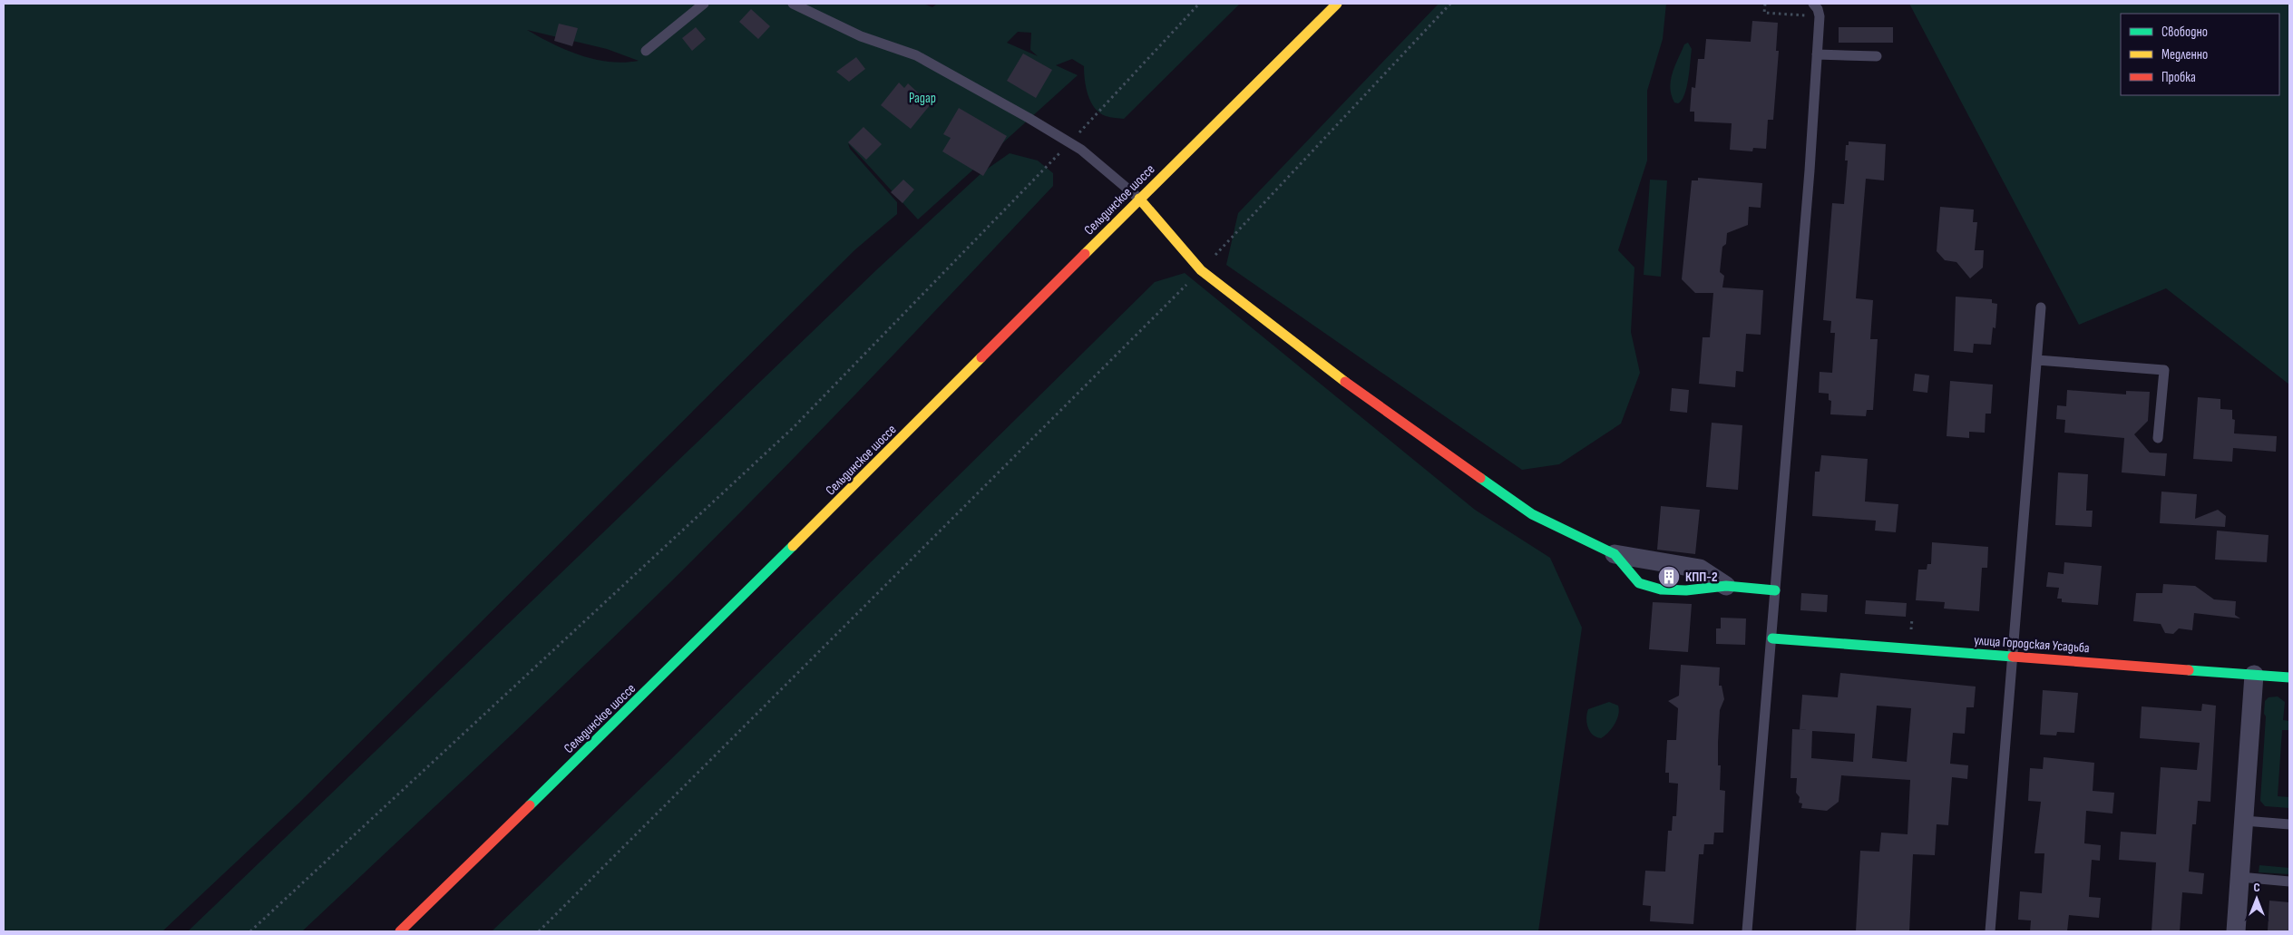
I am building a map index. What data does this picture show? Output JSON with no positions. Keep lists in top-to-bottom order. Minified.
{"streets":{"main road":["Сельдинское шоссе","улица Городская Усадьба"]},"parks":["Радар"],"places":{"building":["КПП-2"]},"legend":["Свободно","Медленно","Пробка"],"north":"top"}
